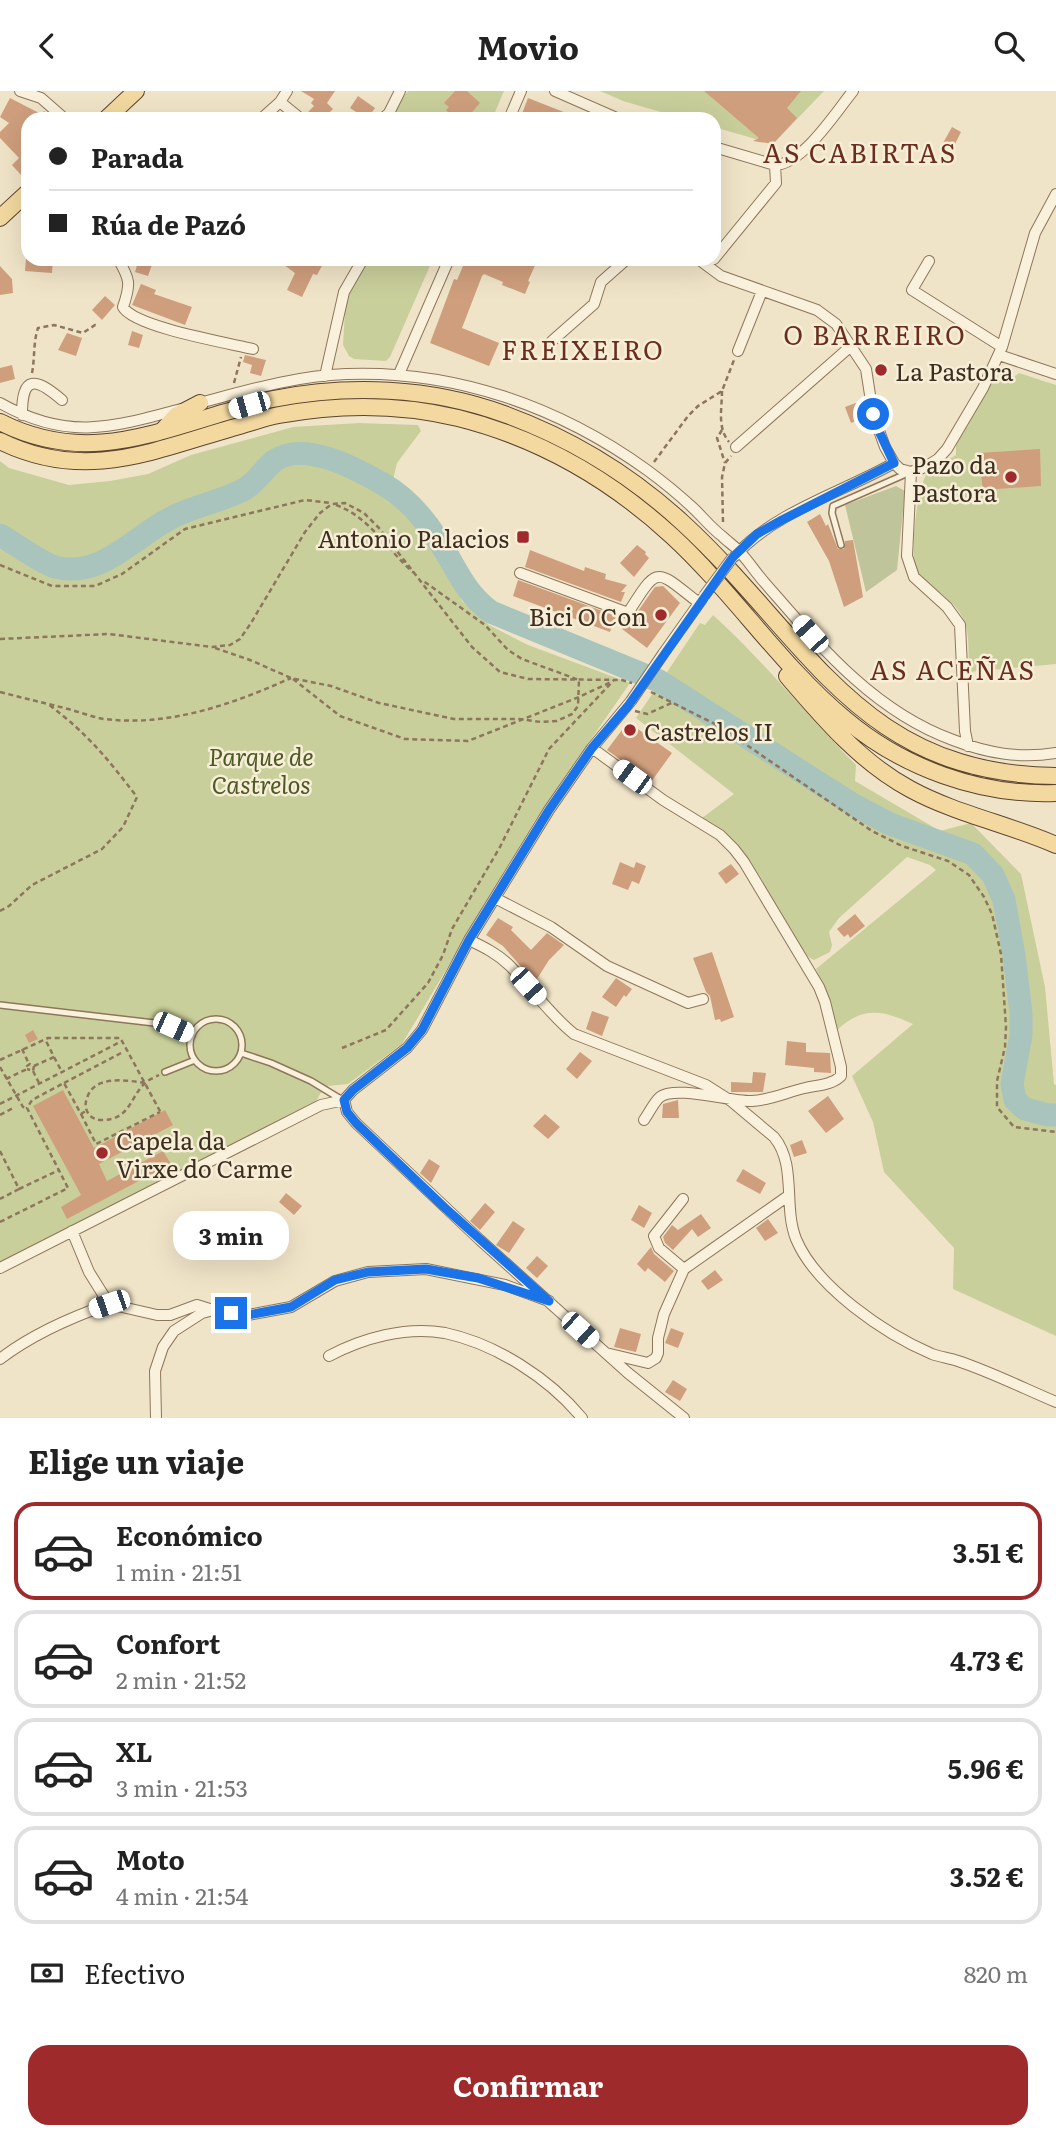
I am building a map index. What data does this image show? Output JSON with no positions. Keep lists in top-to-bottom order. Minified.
{"districts":["AS CABIRTAS","O BARREIRO","FREIXEIRO","AS ACEÑAS"],"parks":["Parque de Castrelos"],"places":{"other":["La Pastora","Pazo da Pastora","Bici O Con","Castrelos II","Capela da Virxe do Carme"],"transit":["Antonio Palacios"]},"page":{"header":"Movio","banner":["Parada","Rúa de Pazó"],"bubble":"3 min","heading":"Elige un viaje","list":[{"name":"Económico","note":"1 min · 21:51","value":"3.51 €"},{"name":"Confort","note":"2 min · 21:52","value":"4.73 €"},{"name":"XL","note":"3 min · 21:53","value":"5.96 €"},{"name":"Moto","note":"4 min · 21:54","value":"3.52 €"}],"pay":["Efectivo","820 m"],"buttons":"Confirmar"}}
